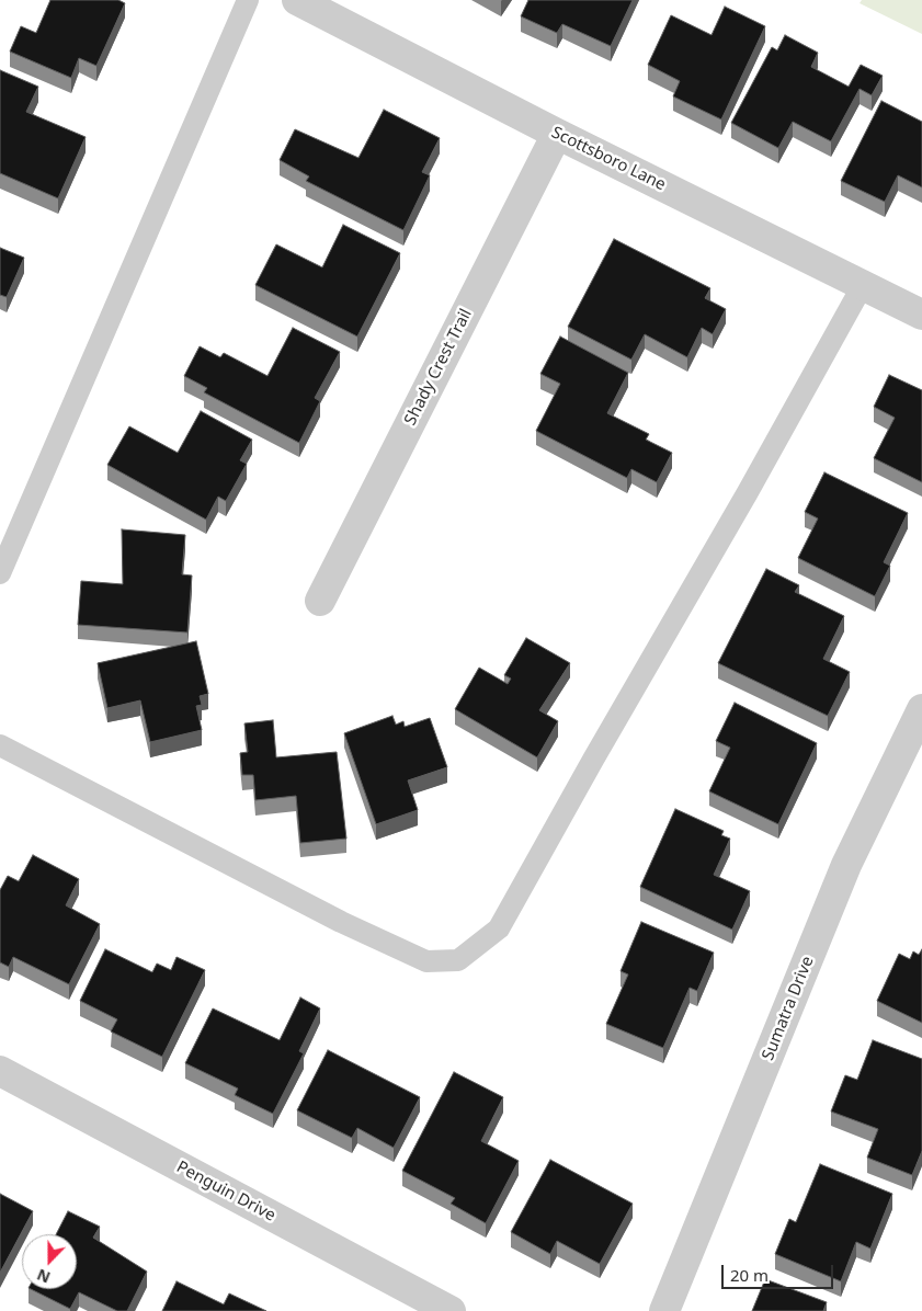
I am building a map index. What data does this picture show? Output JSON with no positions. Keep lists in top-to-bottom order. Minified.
{"streets":{"street":["Scottsboro Lane","Shady Crest Trail","Sumatra Drive","Penguin Drive"]},"crossings":[["Scottsboro Lane","Shady Crest Trail"]],"scale_bar":"20 m","north":"bottom"}
